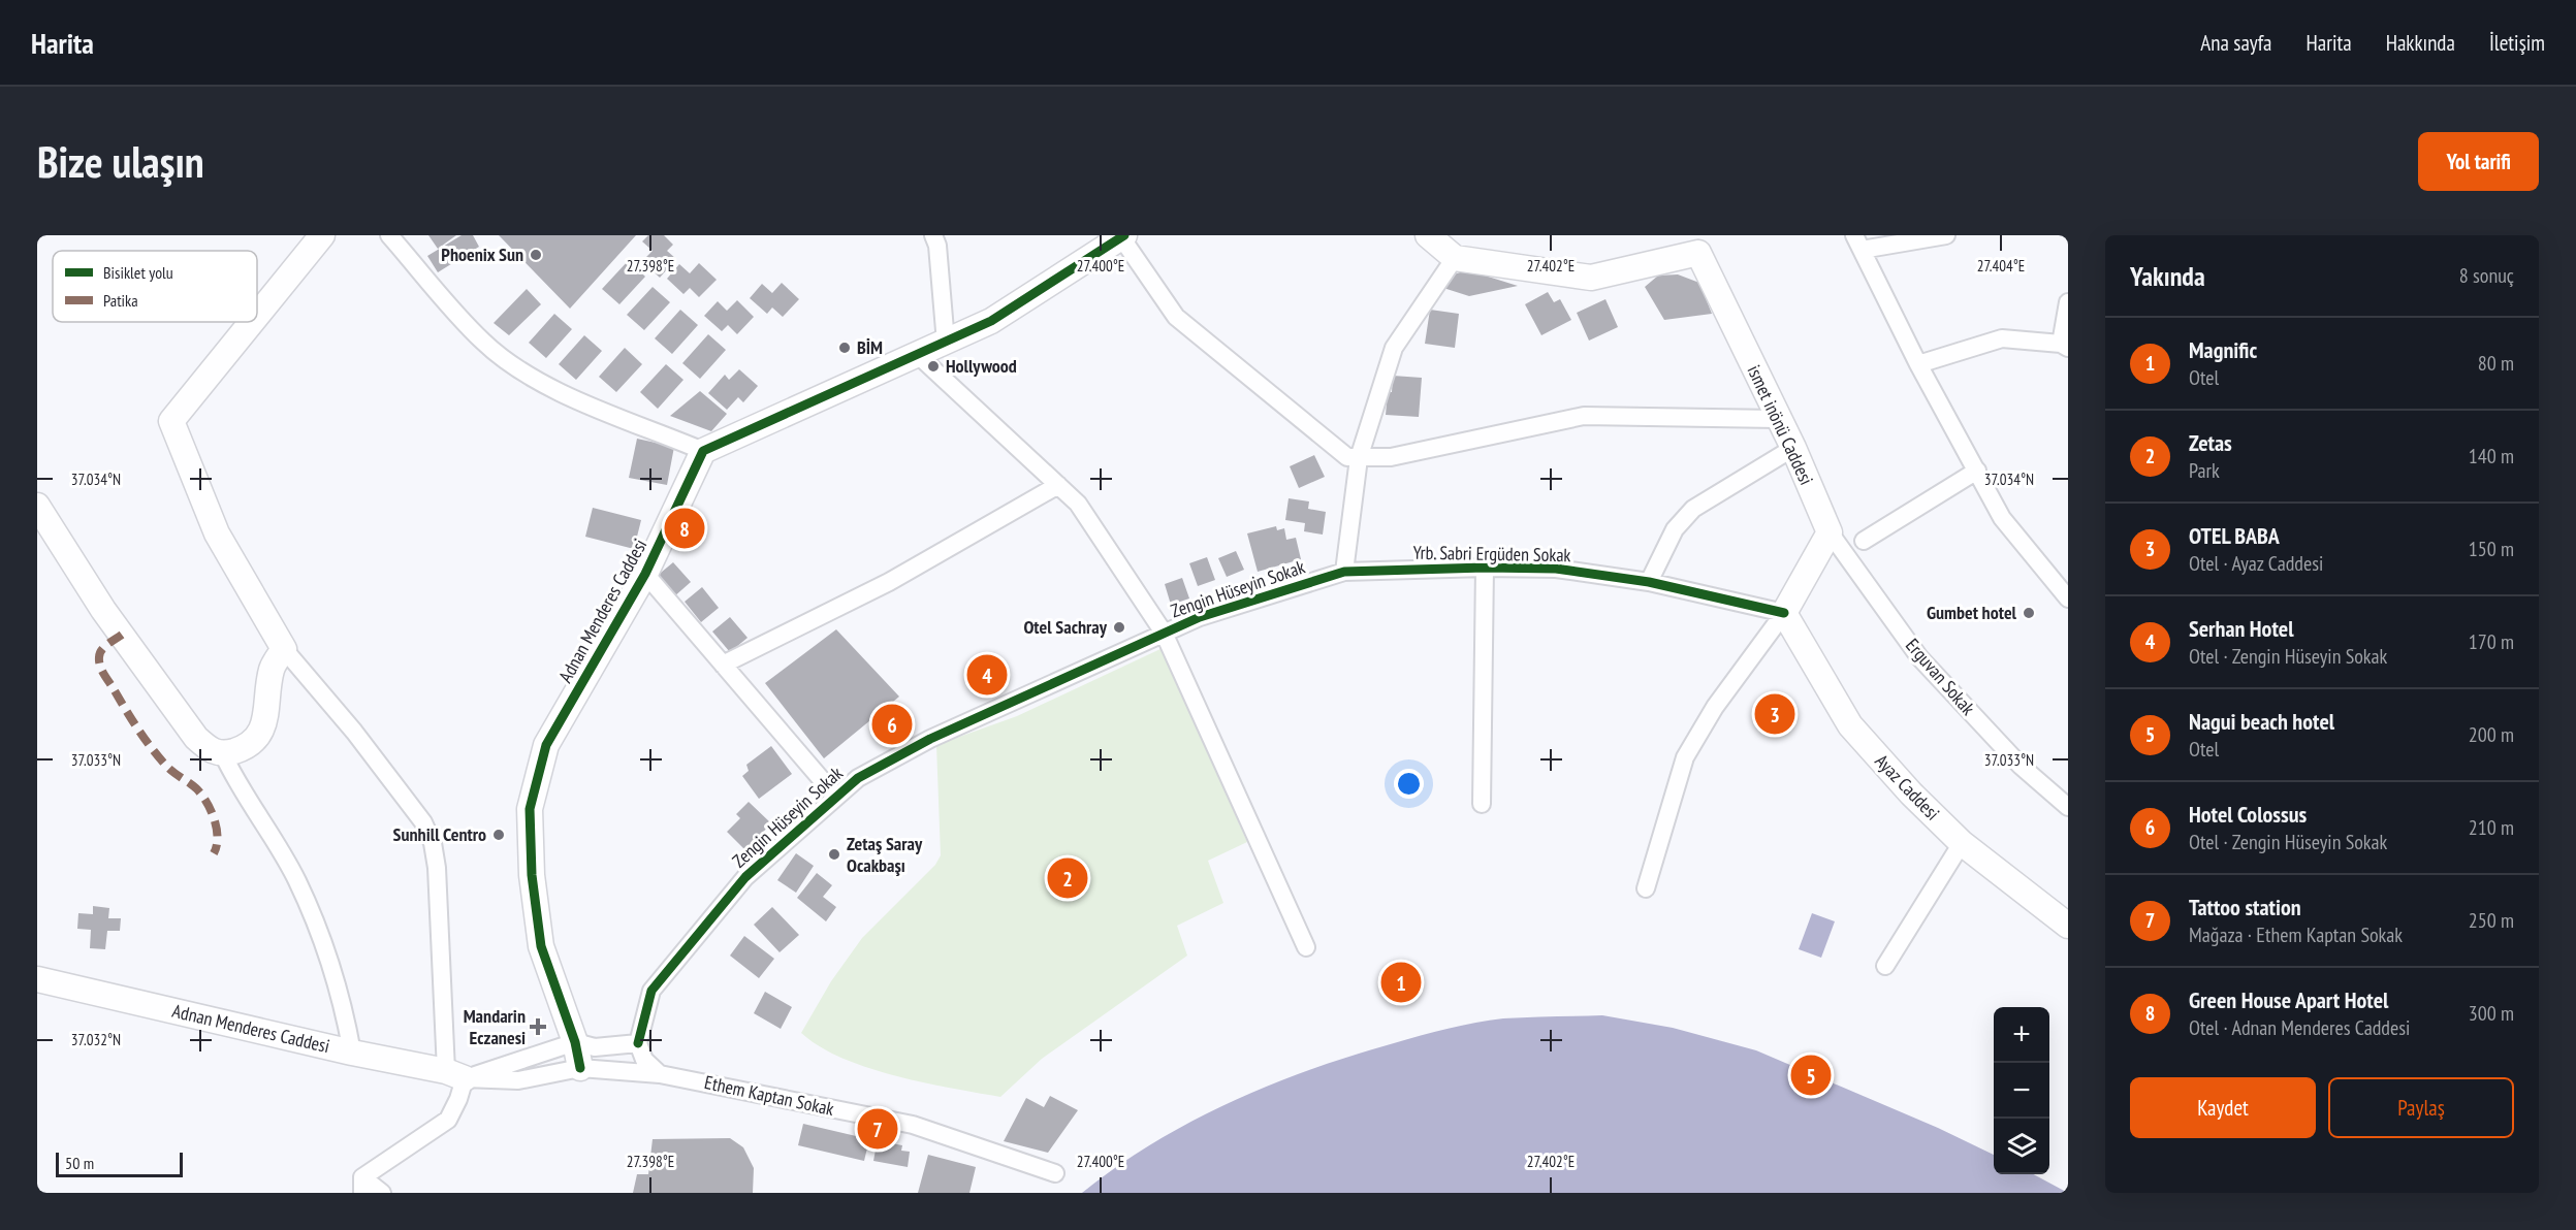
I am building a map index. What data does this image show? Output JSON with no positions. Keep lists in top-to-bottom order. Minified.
{"streets":{"street":["ismet inönü Caddesi","Yrb. Sabri Ergüden Sokak","Zengin Hüseyin Sokak","Adnan Menderes Caddesi","Erguvan Sokak","Ayaz Caddesi","Ethem Kaptan Sokak"]},"crossings":[["ismet inönü Caddesi","Erguvan Sokak"],["Yrb. Sabri Ergüden Sokak","Zengin Hüseyin Sokak"],["Yrb. Sabri Ergüden Sokak","Ayaz Caddesi"],["Adnan Menderes Caddesi","Ethem Kaptan Sokak"]],"places":{"other":["Phoenix Sun","BİM","Hollywood","Gumbet hotel","Otel Sachray","Sunhill Centro","Zetaş Saray Ocakbaşı"],"health":["Mandarin Eczanesi"]},"legend":["Bisiklet yolu","Patika"],"scale_bar":"50 m","page":{"header":"Harita","nav":["Ana sayfa","Harita","Hakkında","İletişim"],"buttons":["Yol tarifi",["Kaydet","Paylaş"]],"title":"Bize ulaşın","heading":["Yakında","8 sonuç"],"list":[{"mark":"1","name":"Magnific","note":"Otel","value":"80 m"},{"mark":"2","name":"Zetas","note":"Park","value":"140 m"},{"mark":"3","name":"OTEL BABA","note":"Otel · Ayaz Caddesi","value":"150 m"},{"mark":"4","name":"Serhan Hotel","note":"Otel · Zengin Hüseyin Sokak","value":"170 m"},{"mark":"5","name":"Nagui beach hotel","note":"Otel","value":"200 m"},{"mark":"6","name":"Hotel Colossus","note":"Otel · Zengin Hüseyin Sokak","value":"210 m"},{"mark":"7","name":"Tattoo station","note":"Mağaza · Ethem Kaptan Sokak","value":"250 m"},{"mark":"8","name":"Green House Apart Hotel","note":"Otel · Adnan Menderes Caddesi","value":"300 m"}],"pins":["8","4","3","6","2","1","5","7"],"map_buttons":["+","−"],"scale":"50 m"},"coordinates":["27.398°E","27.400°E","27.402°E","27.404°E","37.034°N","37.033°N","37.032°N"]}
